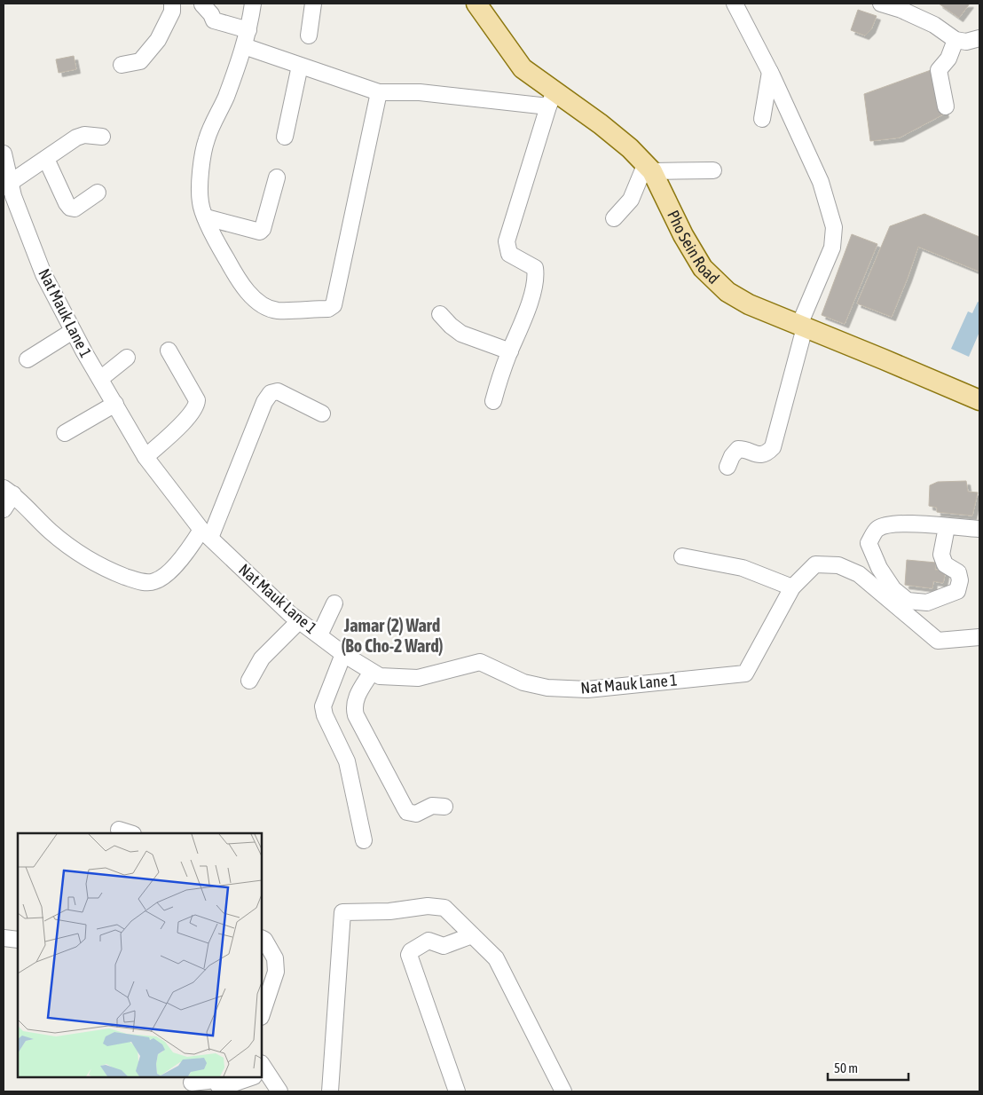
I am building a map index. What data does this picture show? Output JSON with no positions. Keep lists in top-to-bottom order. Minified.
{"streets":{"main road":["Pho Sein Road"],"street":["Nat Mauk Lane 1"]},"districts":["Jamar (2) Ward (Bo Cho-2 Ward)"],"scale_bar":"50 m"}
